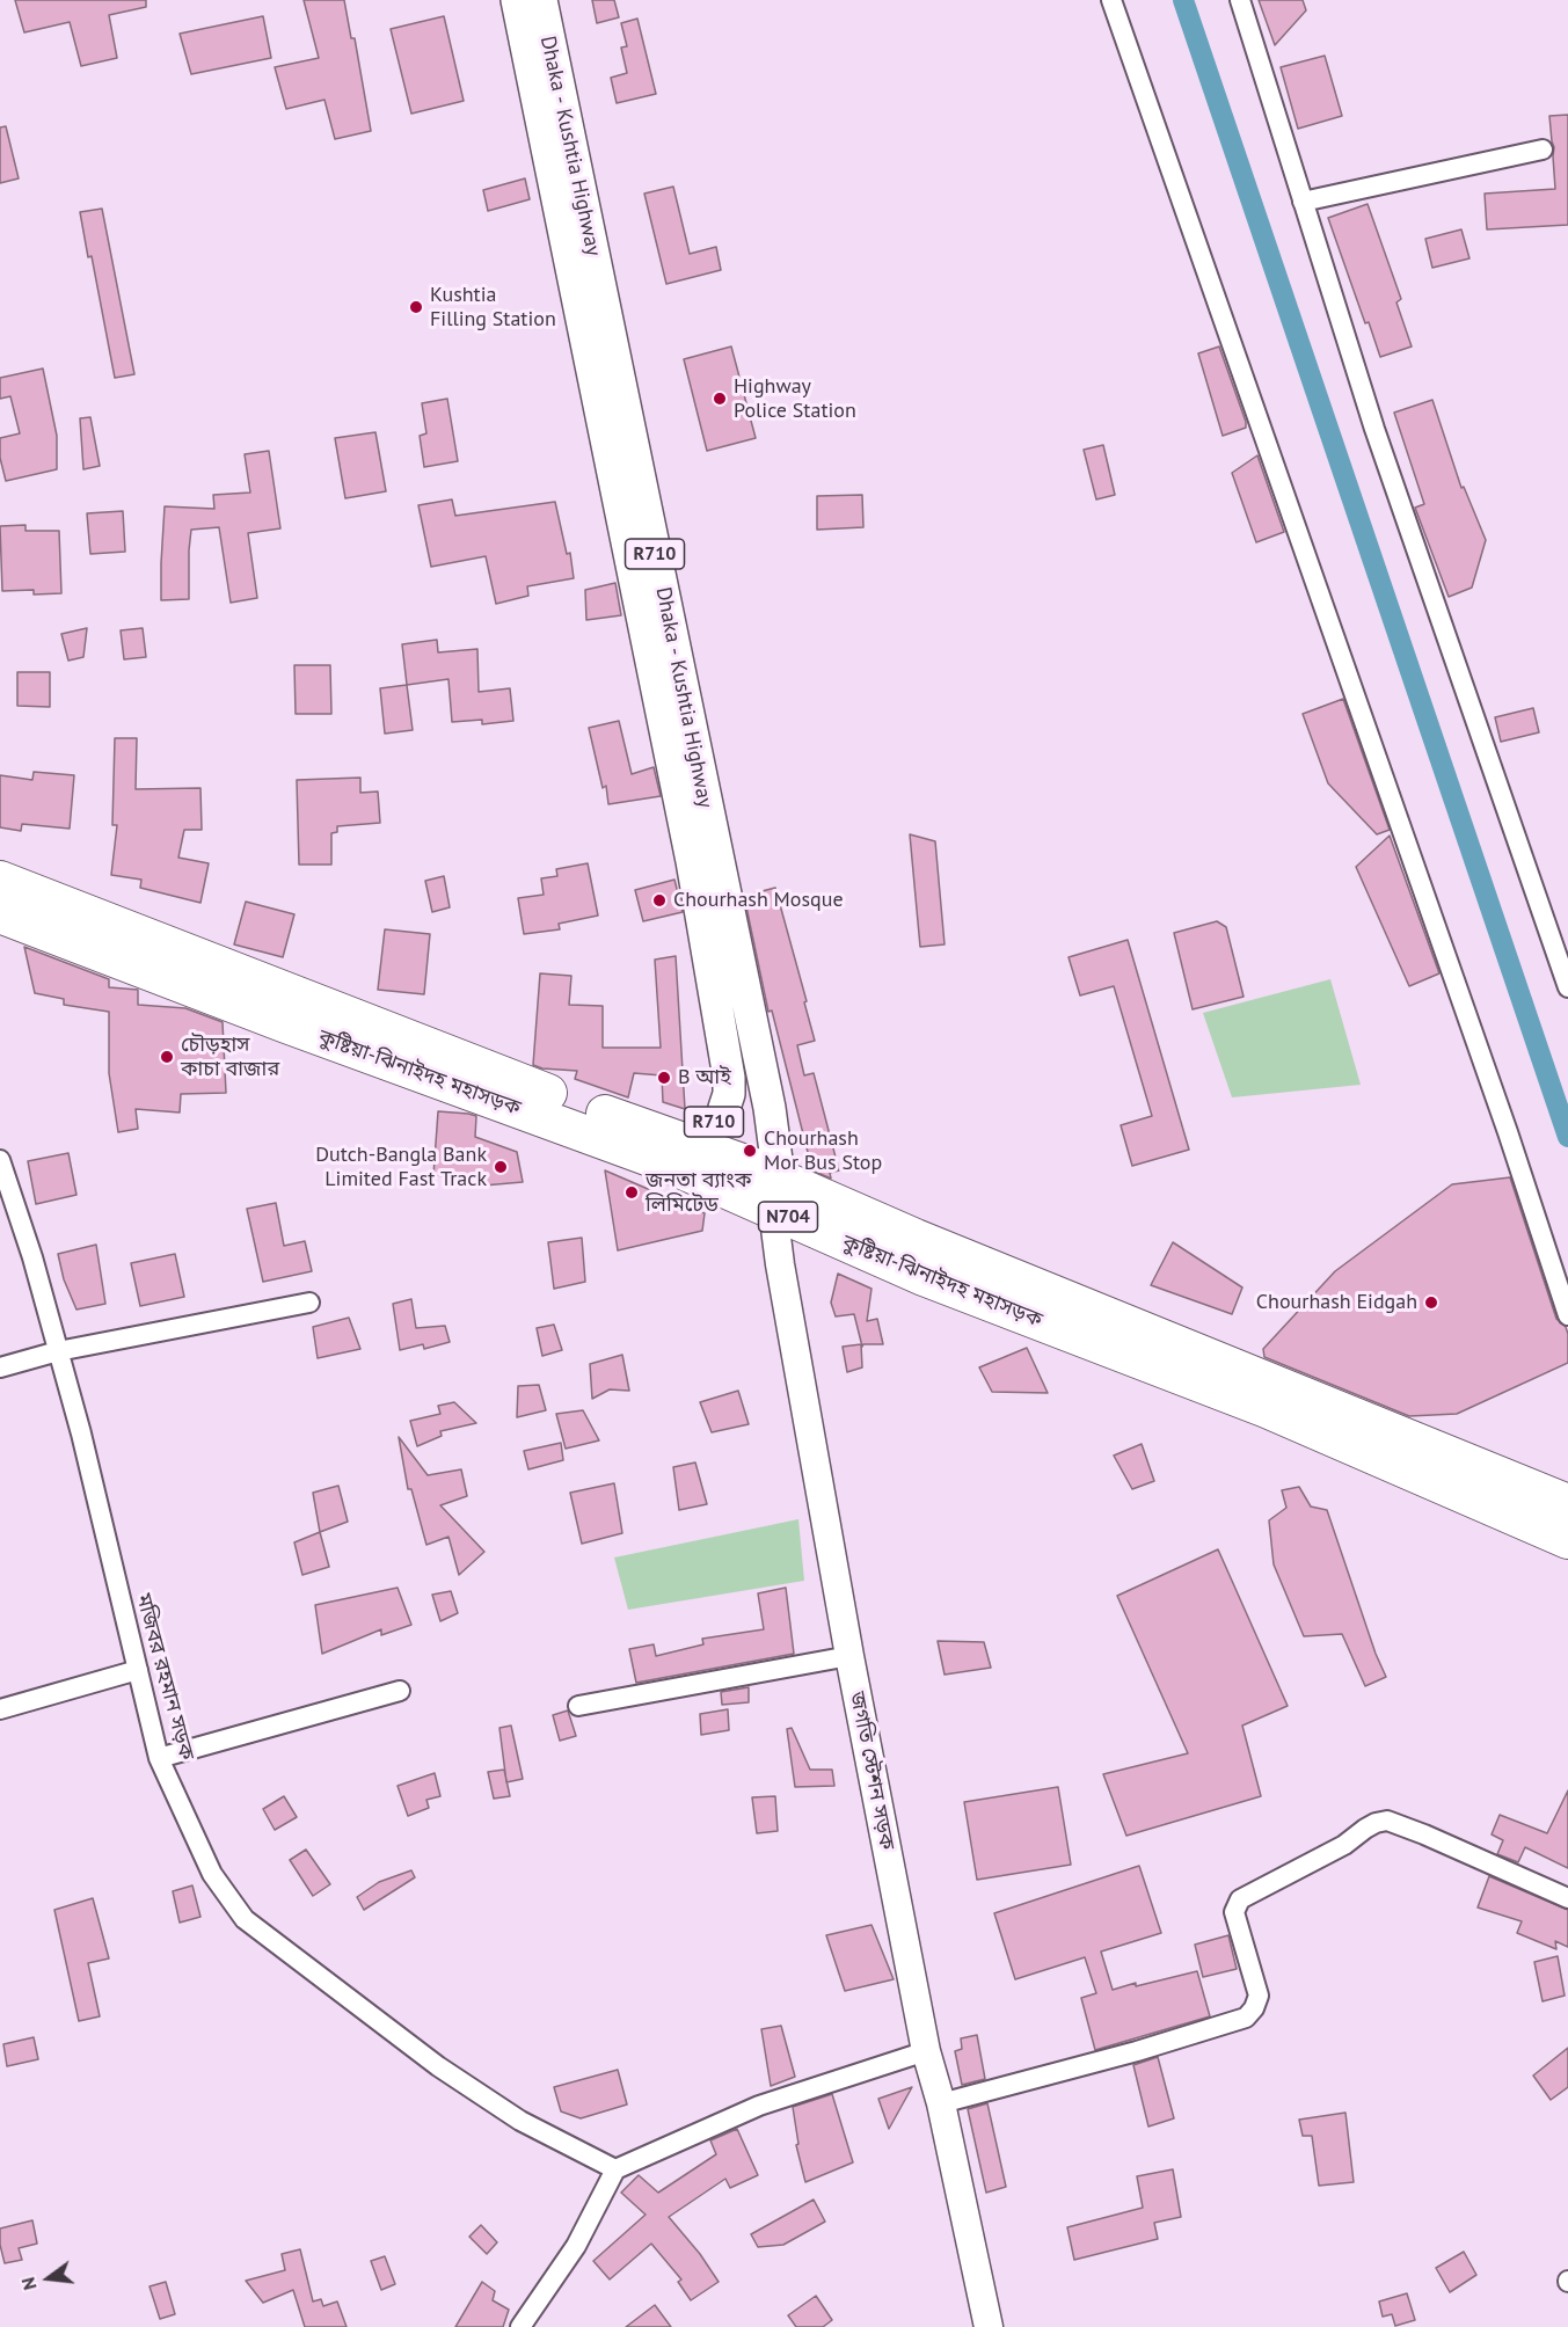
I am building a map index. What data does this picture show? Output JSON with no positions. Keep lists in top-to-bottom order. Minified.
{"streets":{"highway":["কুষ্টিয়া-ঝিনাইদহ মহাসড়ক","N704"],"main road":["Dhaka - Kushtia Highway","R710"],"street":["মজিবর রহমান সড়ক","জগতি স্টেশন সড়ক"]},"crossings":[["Dhaka - Kushtia Highway","R710"],["Dhaka - Kushtia Highway","কুষ্টিয়া-ঝিনাইদহ মহাসড়ক"],["Dhaka - Kushtia Highway","জগতি স্টেশন সড়ক"],["R710","কুষ্টিয়া-ঝিনাইদহ মহাসড়ক"],["কুষ্টিয়া-ঝিনাইদহ মহাসড়ক","জগতি স্টেশন সড়ক"]],"places":["Kushtia Filling Station","Highway Police Station","Chourhash Mosque","চৌড়হাস কাচা বাজার","B আই","Chourhash Mor Bus Stop","Dutch-Bangla Bank Limited Fast Track","জনতা ব্যাংক লিমিটেড","Chourhash Eidgah"],"north":"left"}
